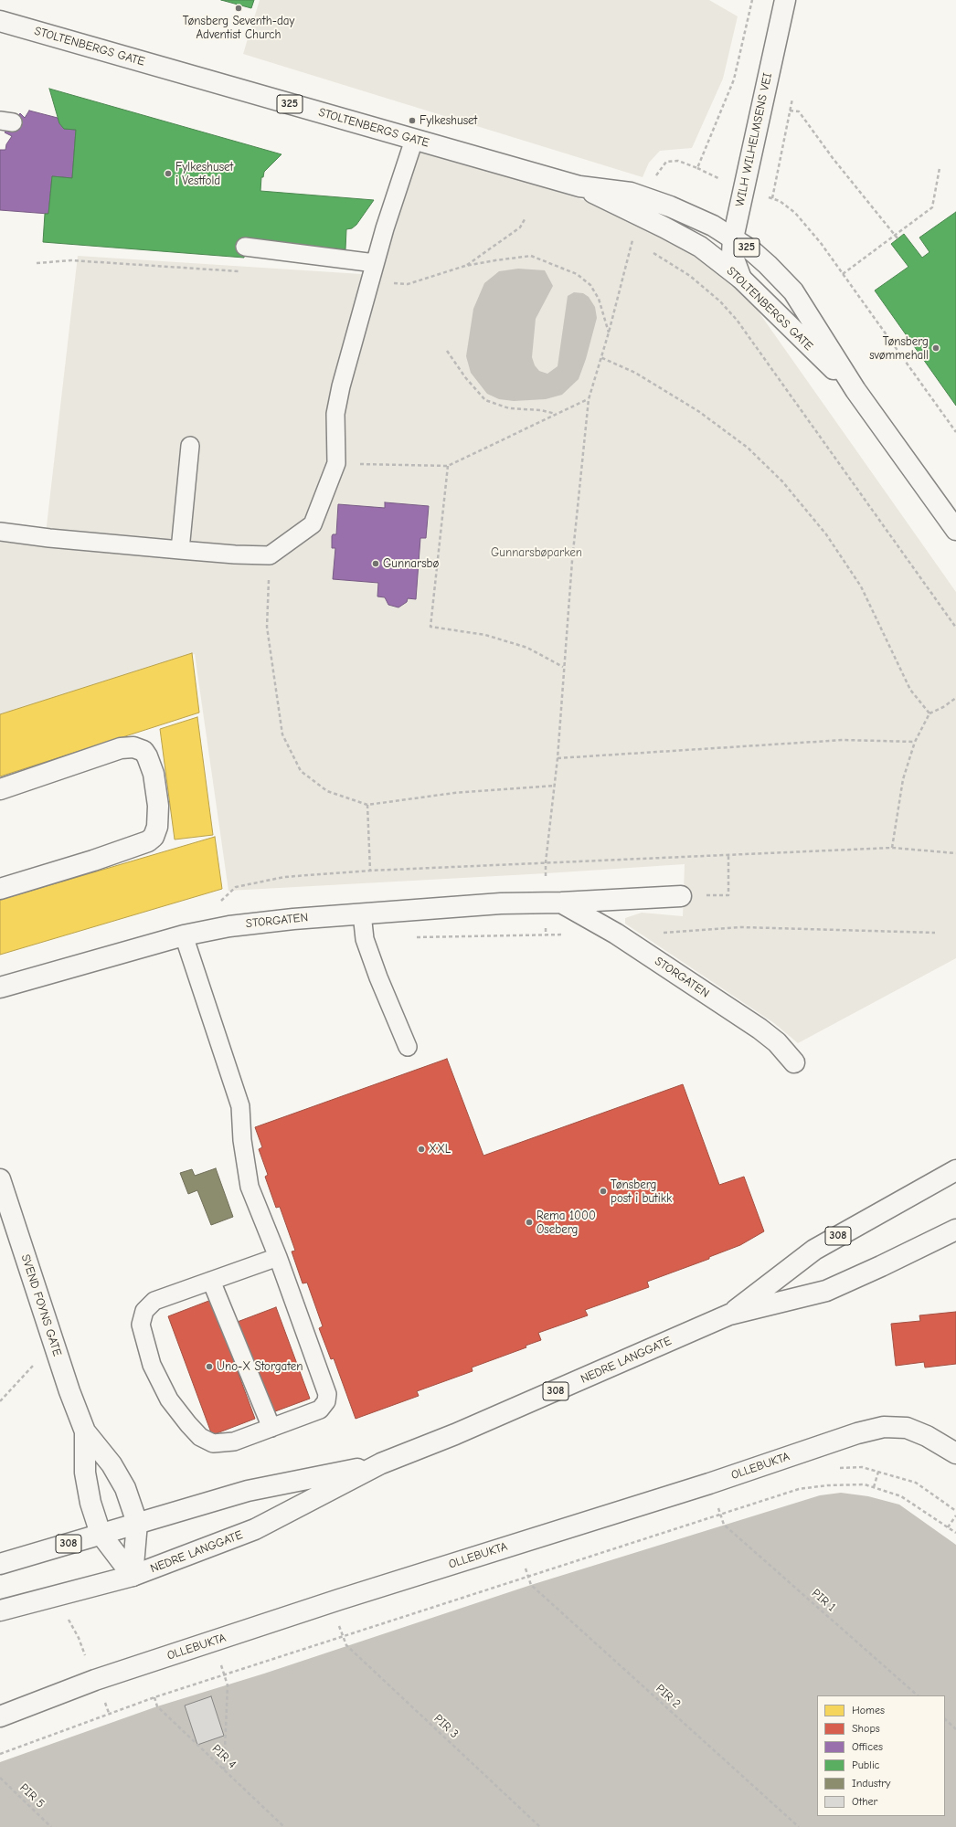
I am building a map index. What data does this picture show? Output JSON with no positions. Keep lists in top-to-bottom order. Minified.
{"streets":{"street":["STOLTENBERGS GATE","325","WILH WILHELMSENS VEI","STORGATEN","308","SVEND FOYNS GATE","NEDRE LANGGATE","OLLEBUKTA"],"path":["PIR 1","PIR 2","PIR 3","PIR 4","PIR 5"]},"crossings":[["STOLTENBERGS GATE","WILH WILHELMSENS VEI"],["SVEND FOYNS GATE","NEDRE LANGGATE"]],"parks":["Gunnarsbøparken"],"places":["Tønsberg Seventh-day Adventist Church","Fylkeshuset","Fylkeshuset i Vestfold","Tønsberg svømmehall","Gunnarsbø","XXL","Tønsberg post i butikk","Rema 1000 Oseberg","Uno-X Storgaten"],"legend":["Homes","Shops","Offices","Public","Industry","Other"]}
